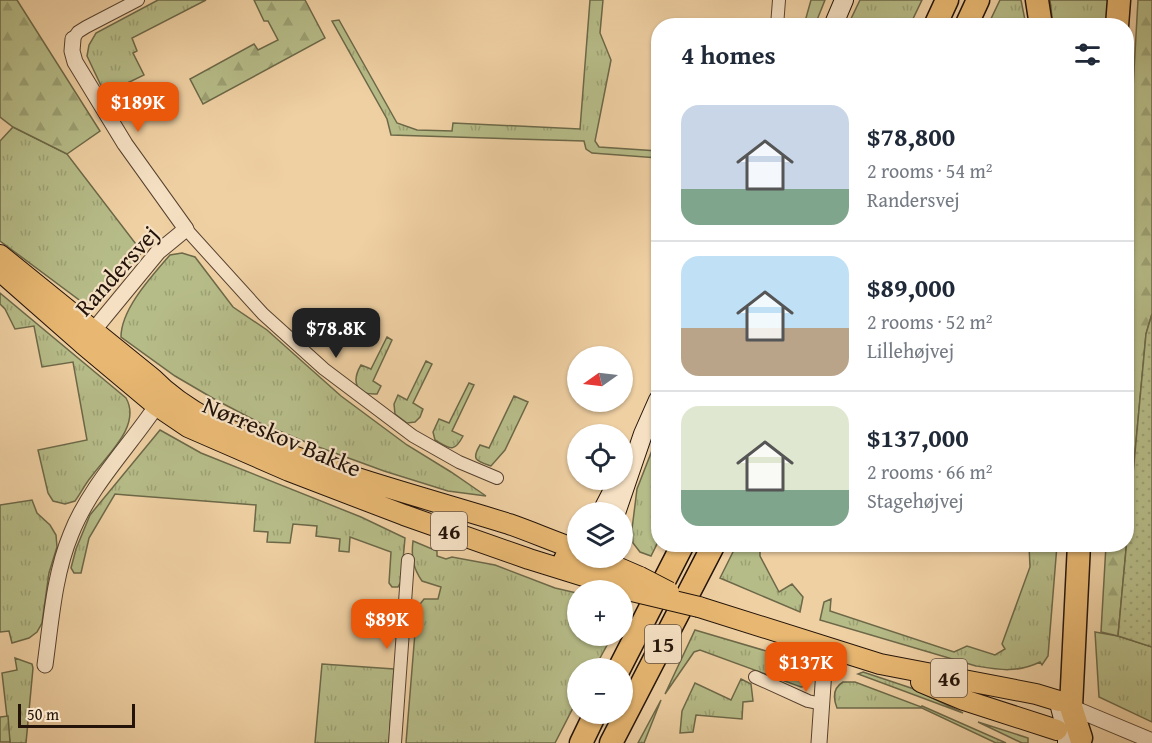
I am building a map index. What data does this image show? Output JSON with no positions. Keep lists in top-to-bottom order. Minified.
{"streets":{"highway":["15"],"main road":["Nørreskov Bakke","46"],"street":["Randersvej"]},"crossings":[["Randersvej","Nørreskov Bakke"]],"scale_bar":"50 m","north":"left","page":{"heading":"4 homes","price":["$189K","$78.8K","$89K","$137K"],"list":[{"name":"$78,800","note":"2 rooms · 54 m² · Randersvej"},{"name":"$89,000","note":"2 rooms · 52 m² · Lillehøjvej"},{"name":"$137,000","note":"2 rooms · 66 m² · Stagehøjvej"}],"map_buttons":["+","−"],"scale":"50 m"}}
